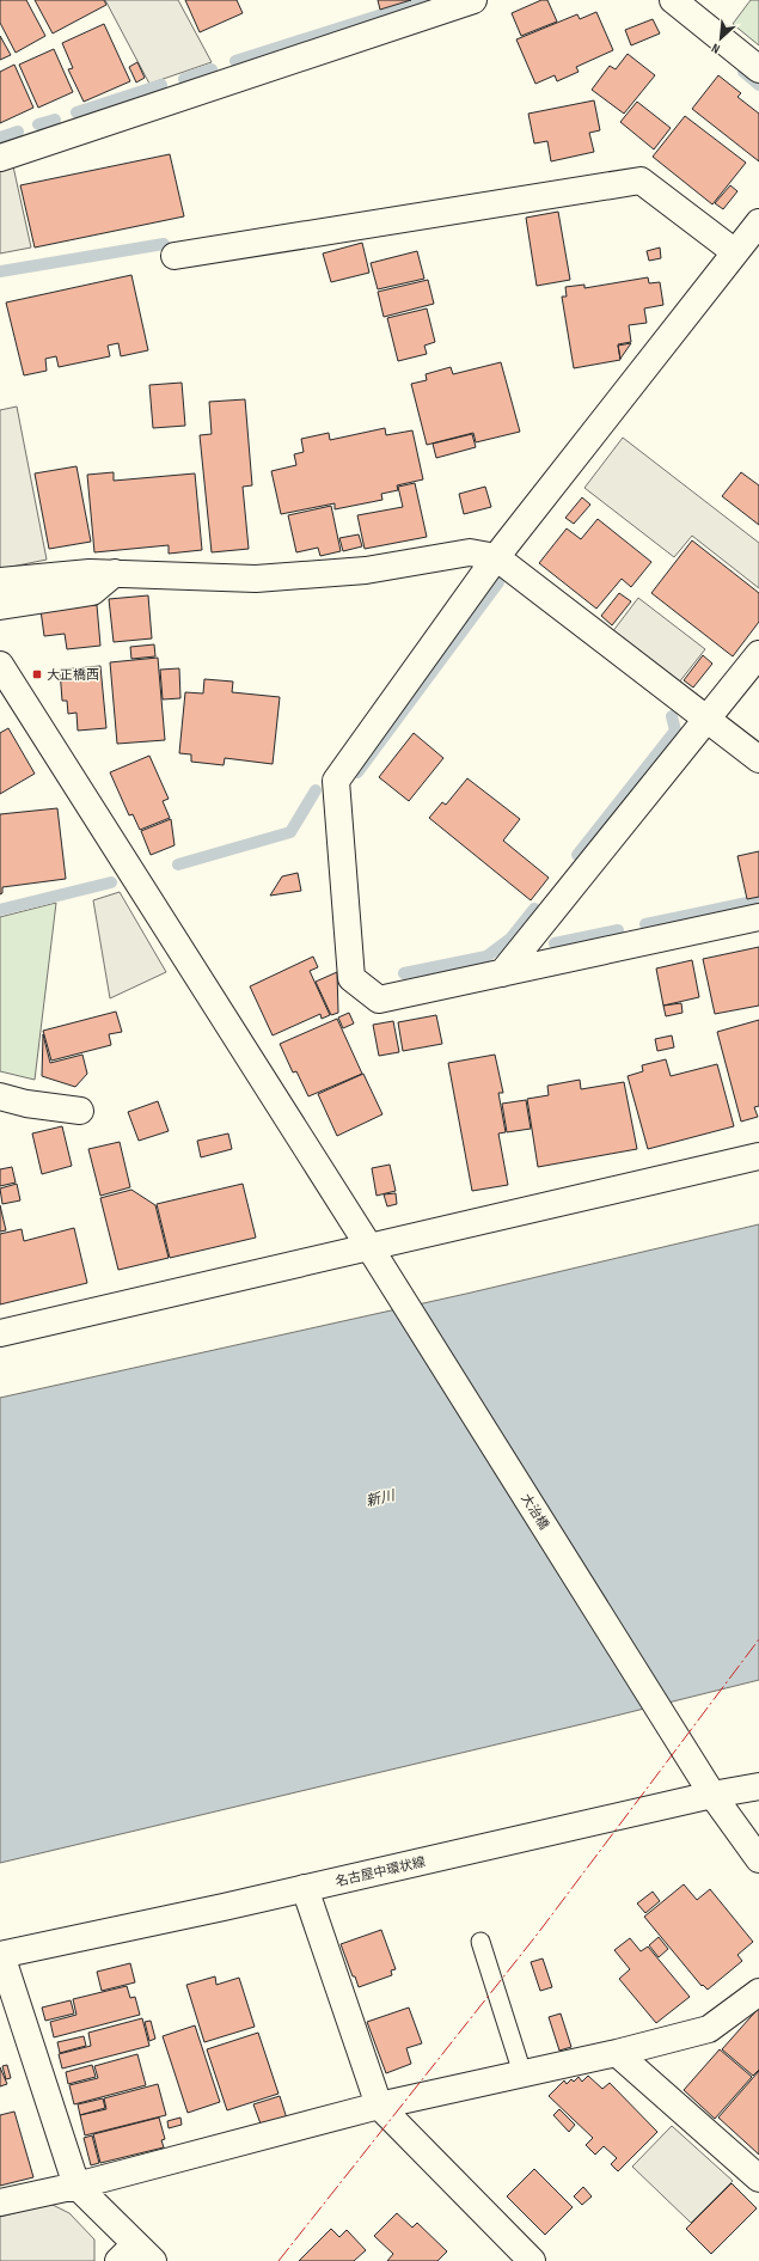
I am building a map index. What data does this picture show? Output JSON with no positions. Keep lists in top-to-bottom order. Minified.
{"streets":{"street":["大治橋","名古屋中環状線"]},"crossings":[["大治橋","名古屋中環状線"]],"water":["新川"],"places":{"transit":["大正橋西"]},"north":"bottom left"}
